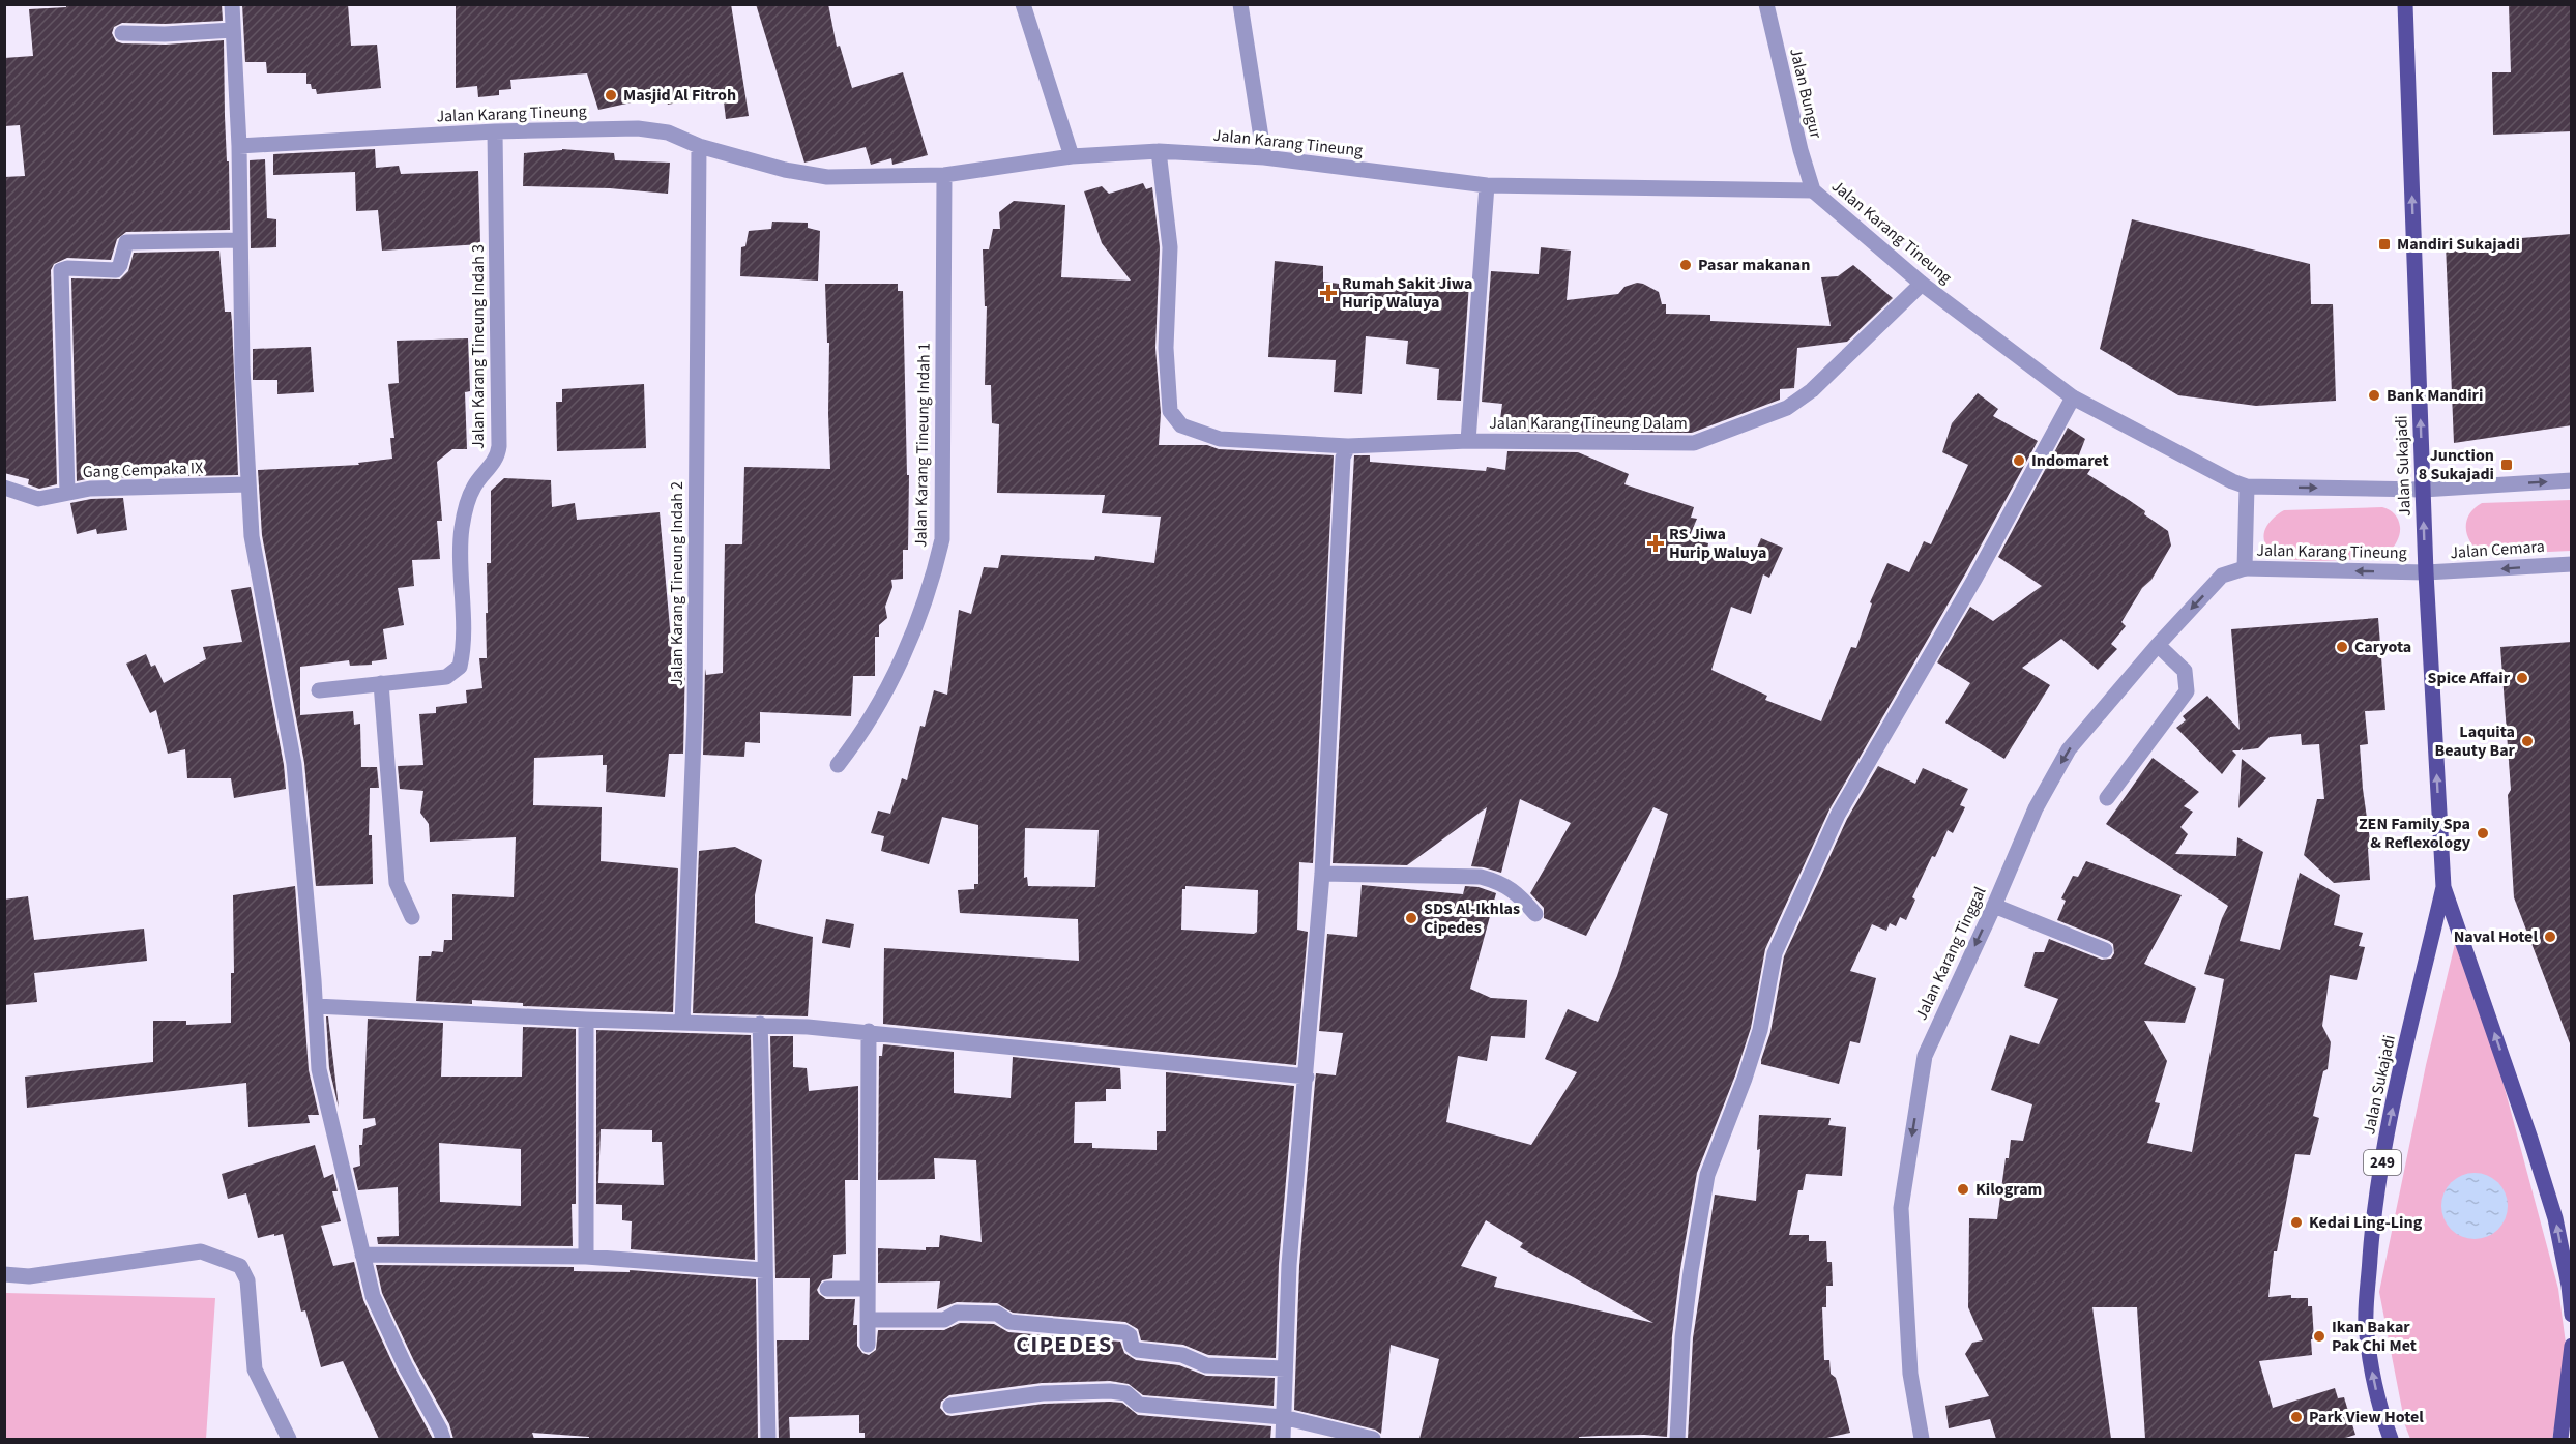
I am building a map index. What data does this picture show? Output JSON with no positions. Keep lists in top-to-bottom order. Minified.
{"streets":{"main road":["Jalan Sukajadi","249"],"street":["Jalan Bungur","Jalan Karang Tineung","Jalan Karang Tineung Indah 3","Jalan Karang Tineung Dalam","Jalan Karang Tineung Indah 1","Gang Cempaka IX","Jalan Cemara","Jalan Karang Tineung Indah 2","Jalan Karang Tinggal"]},"crossings":[["Jalan Bungur","Jalan Karang Tineung"],["Jalan Karang Tineung","Jalan Karang Tineung Indah 3"],["Jalan Karang Tineung","Jalan Karang Tineung Dalam"],["Jalan Karang Tineung","Jalan Karang Tineung Indah 1"],["Jalan Karang Tineung","Jalan Sukajadi"],["Jalan Karang Tineung","Jalan Cemara"],["Jalan Karang Tineung","Jalan Karang Tineung Indah 2"],["Jalan Karang Tineung","Jalan Karang Tinggal"],["Jalan Sukajadi","Jalan Cemara"]],"one_way":["Jalan Sukajadi","Jalan Karang Tinggal"],"districts":["CIPEDES"],"places":{"other":["Masjid Al Fitroh","Pasar makanan","Bank Mandiri","Indomaret","Caryota","Spice Affair","Laquita Beauty Bar","ZEN Family Spa & Reflexology","SDS Al-Ikhlas Cipedes","Naval Hotel","Kilogram","Kedai Ling-Ling","Ikan Bakar Pak Chi Met","Park View Hotel"],"transit":["Mandiri Sukajadi","Junction 8 Sukajadi"],"health":["Rumah Sakit Jiwa Hurip Waluya","RS Jiwa Hurip Waluya"]}}
